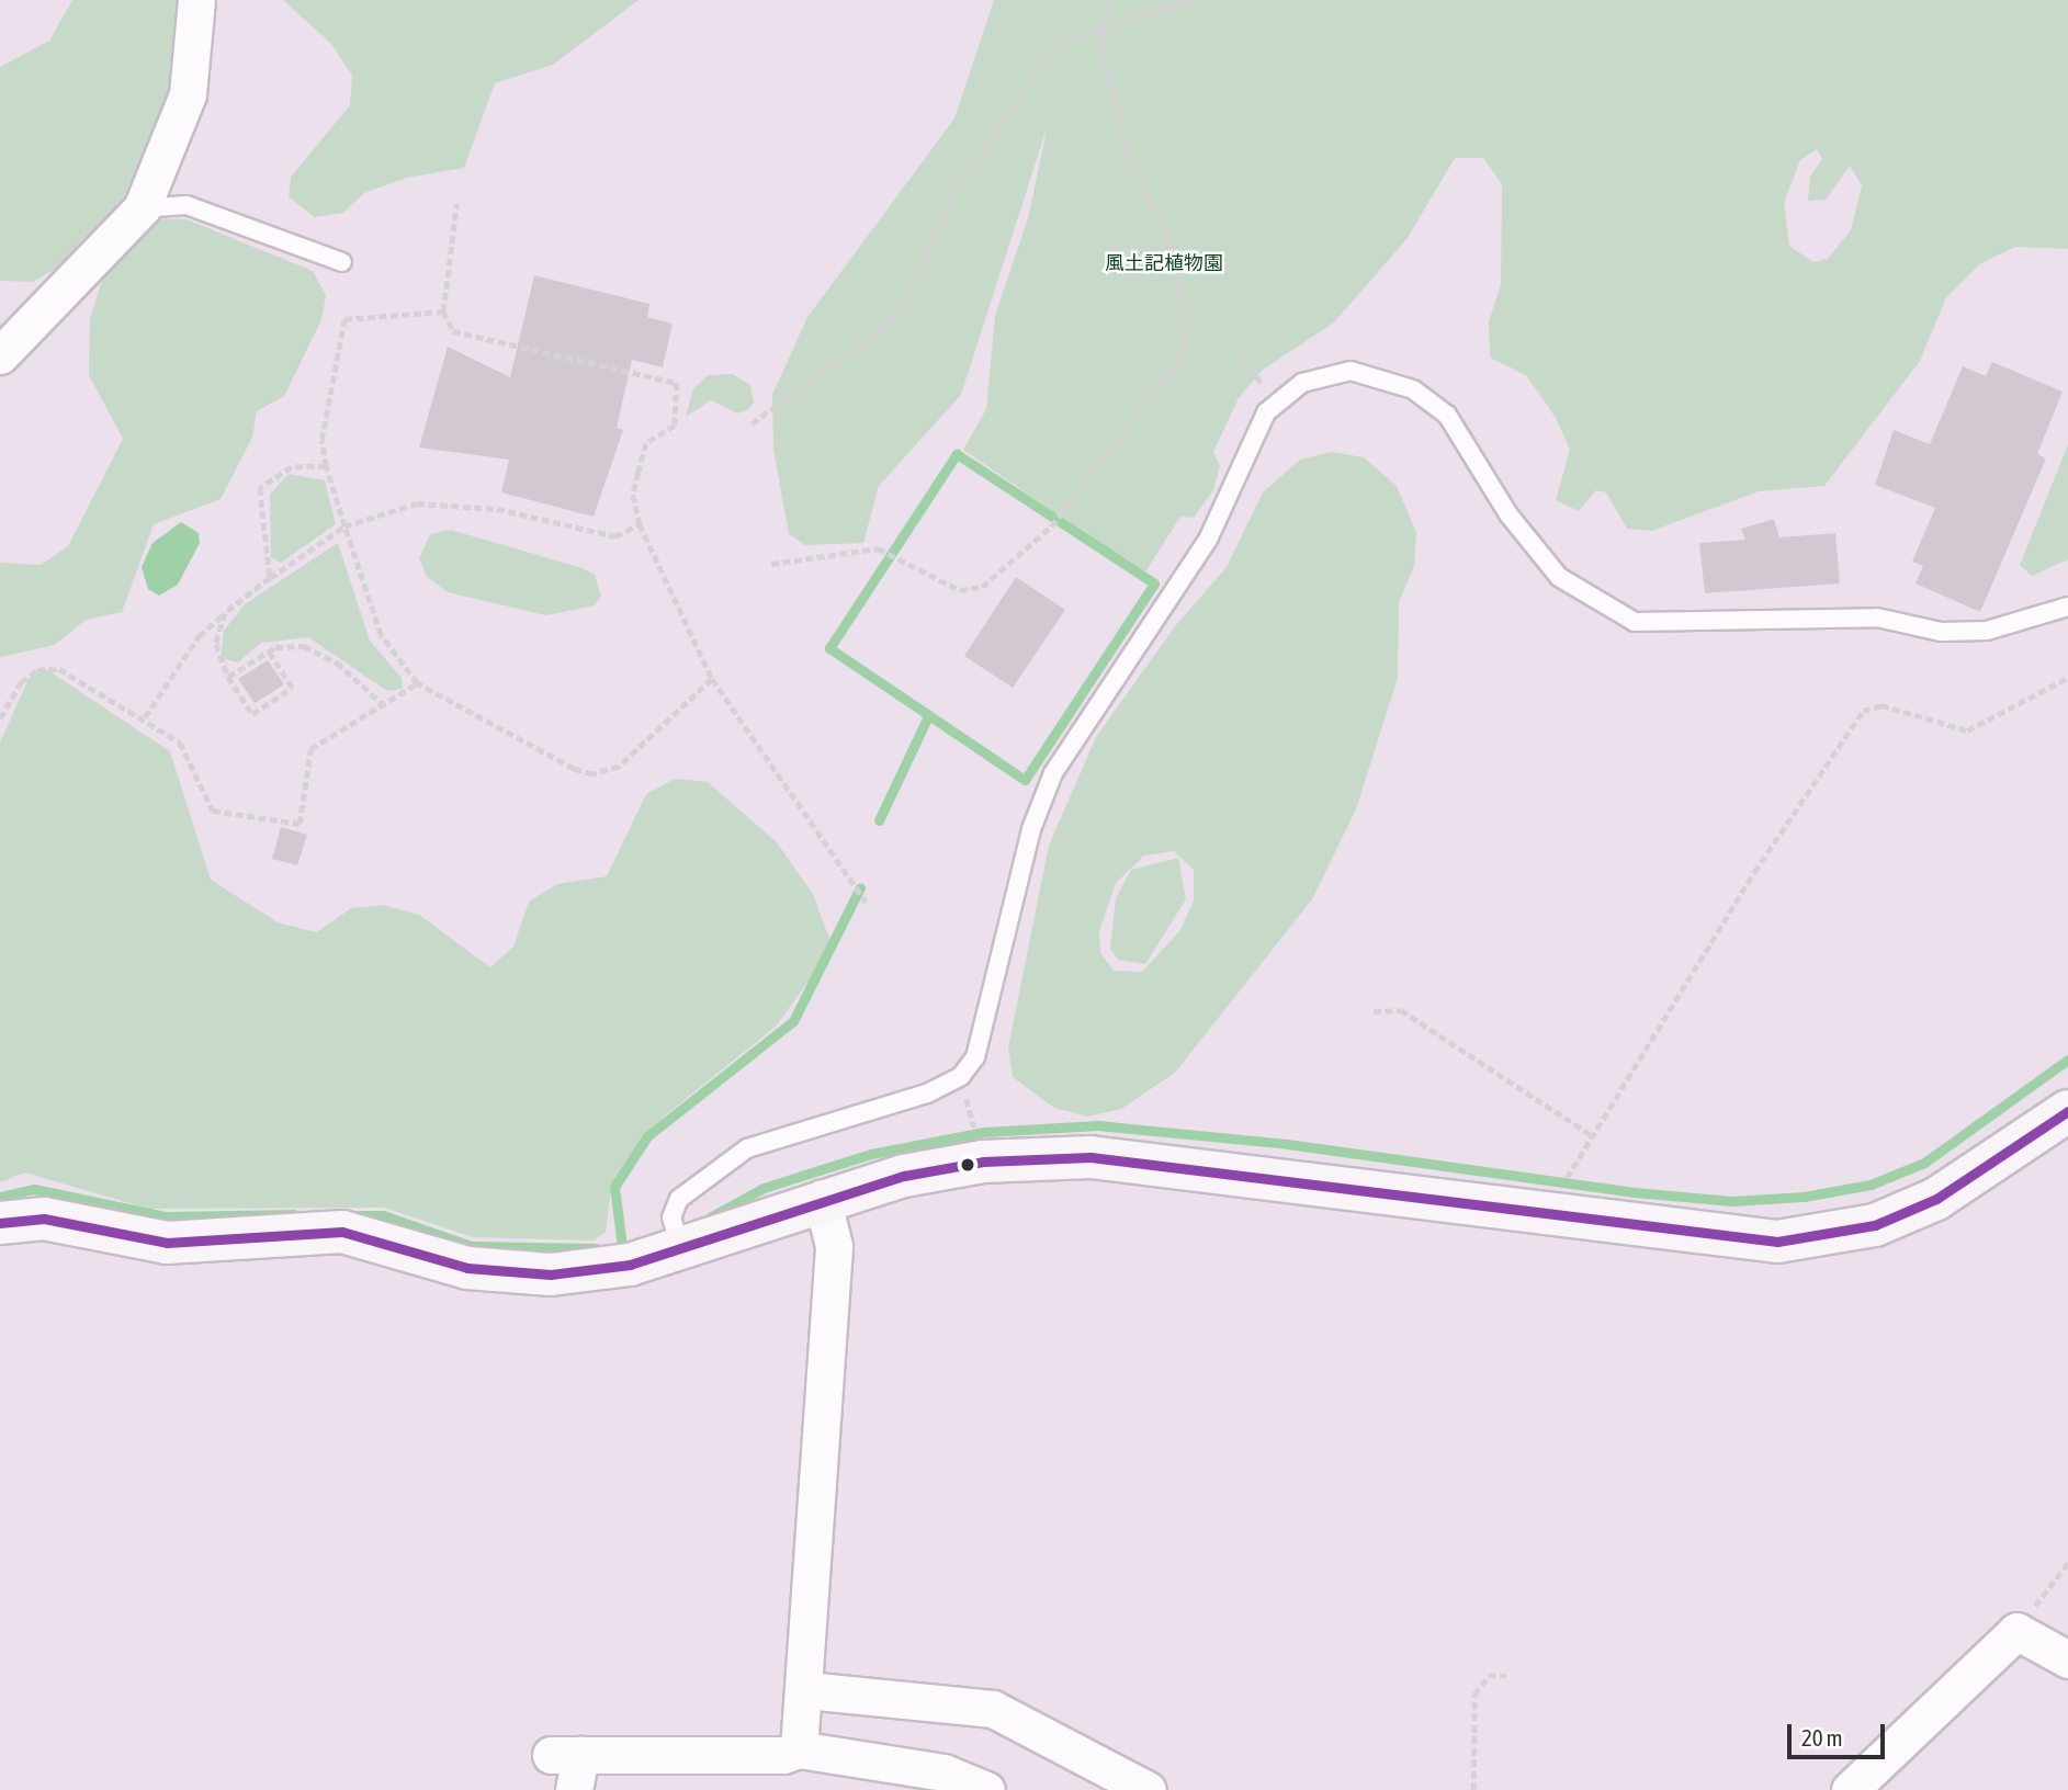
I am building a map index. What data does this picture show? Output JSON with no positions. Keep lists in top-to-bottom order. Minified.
{"parks":["風土記植物園"],"scale_bar":"20 m"}
